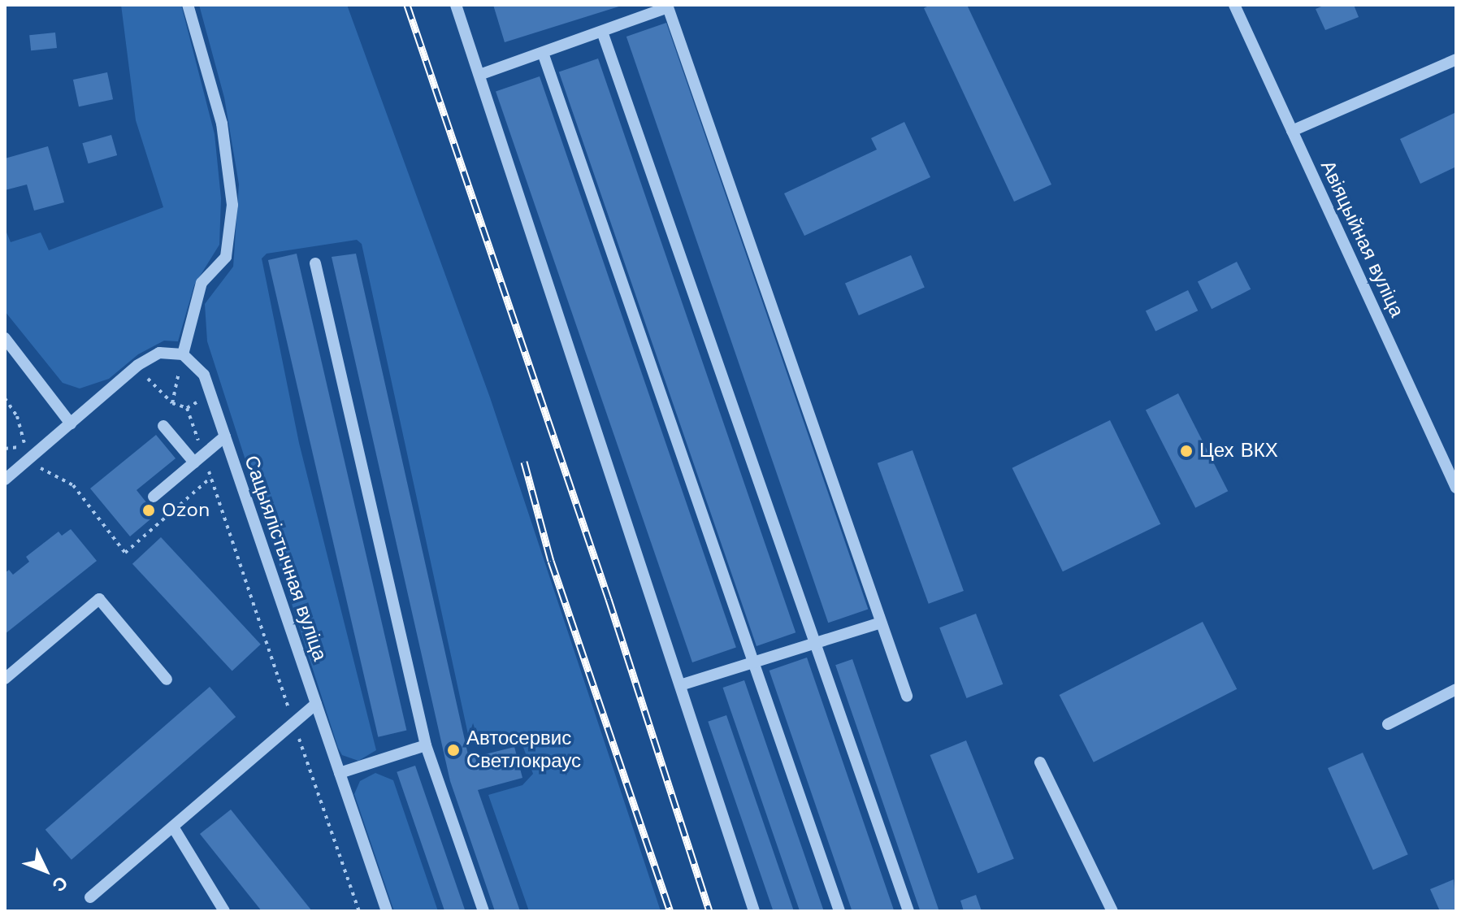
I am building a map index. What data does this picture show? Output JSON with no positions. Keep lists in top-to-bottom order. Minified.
{"streets":{"street":["Авіяцыйная вуліца","Сацыялістычная вуліца"]},"places":["Цех ВКХ","Ozon","Автосервис Светлокраус"],"north":"bottom right"}
